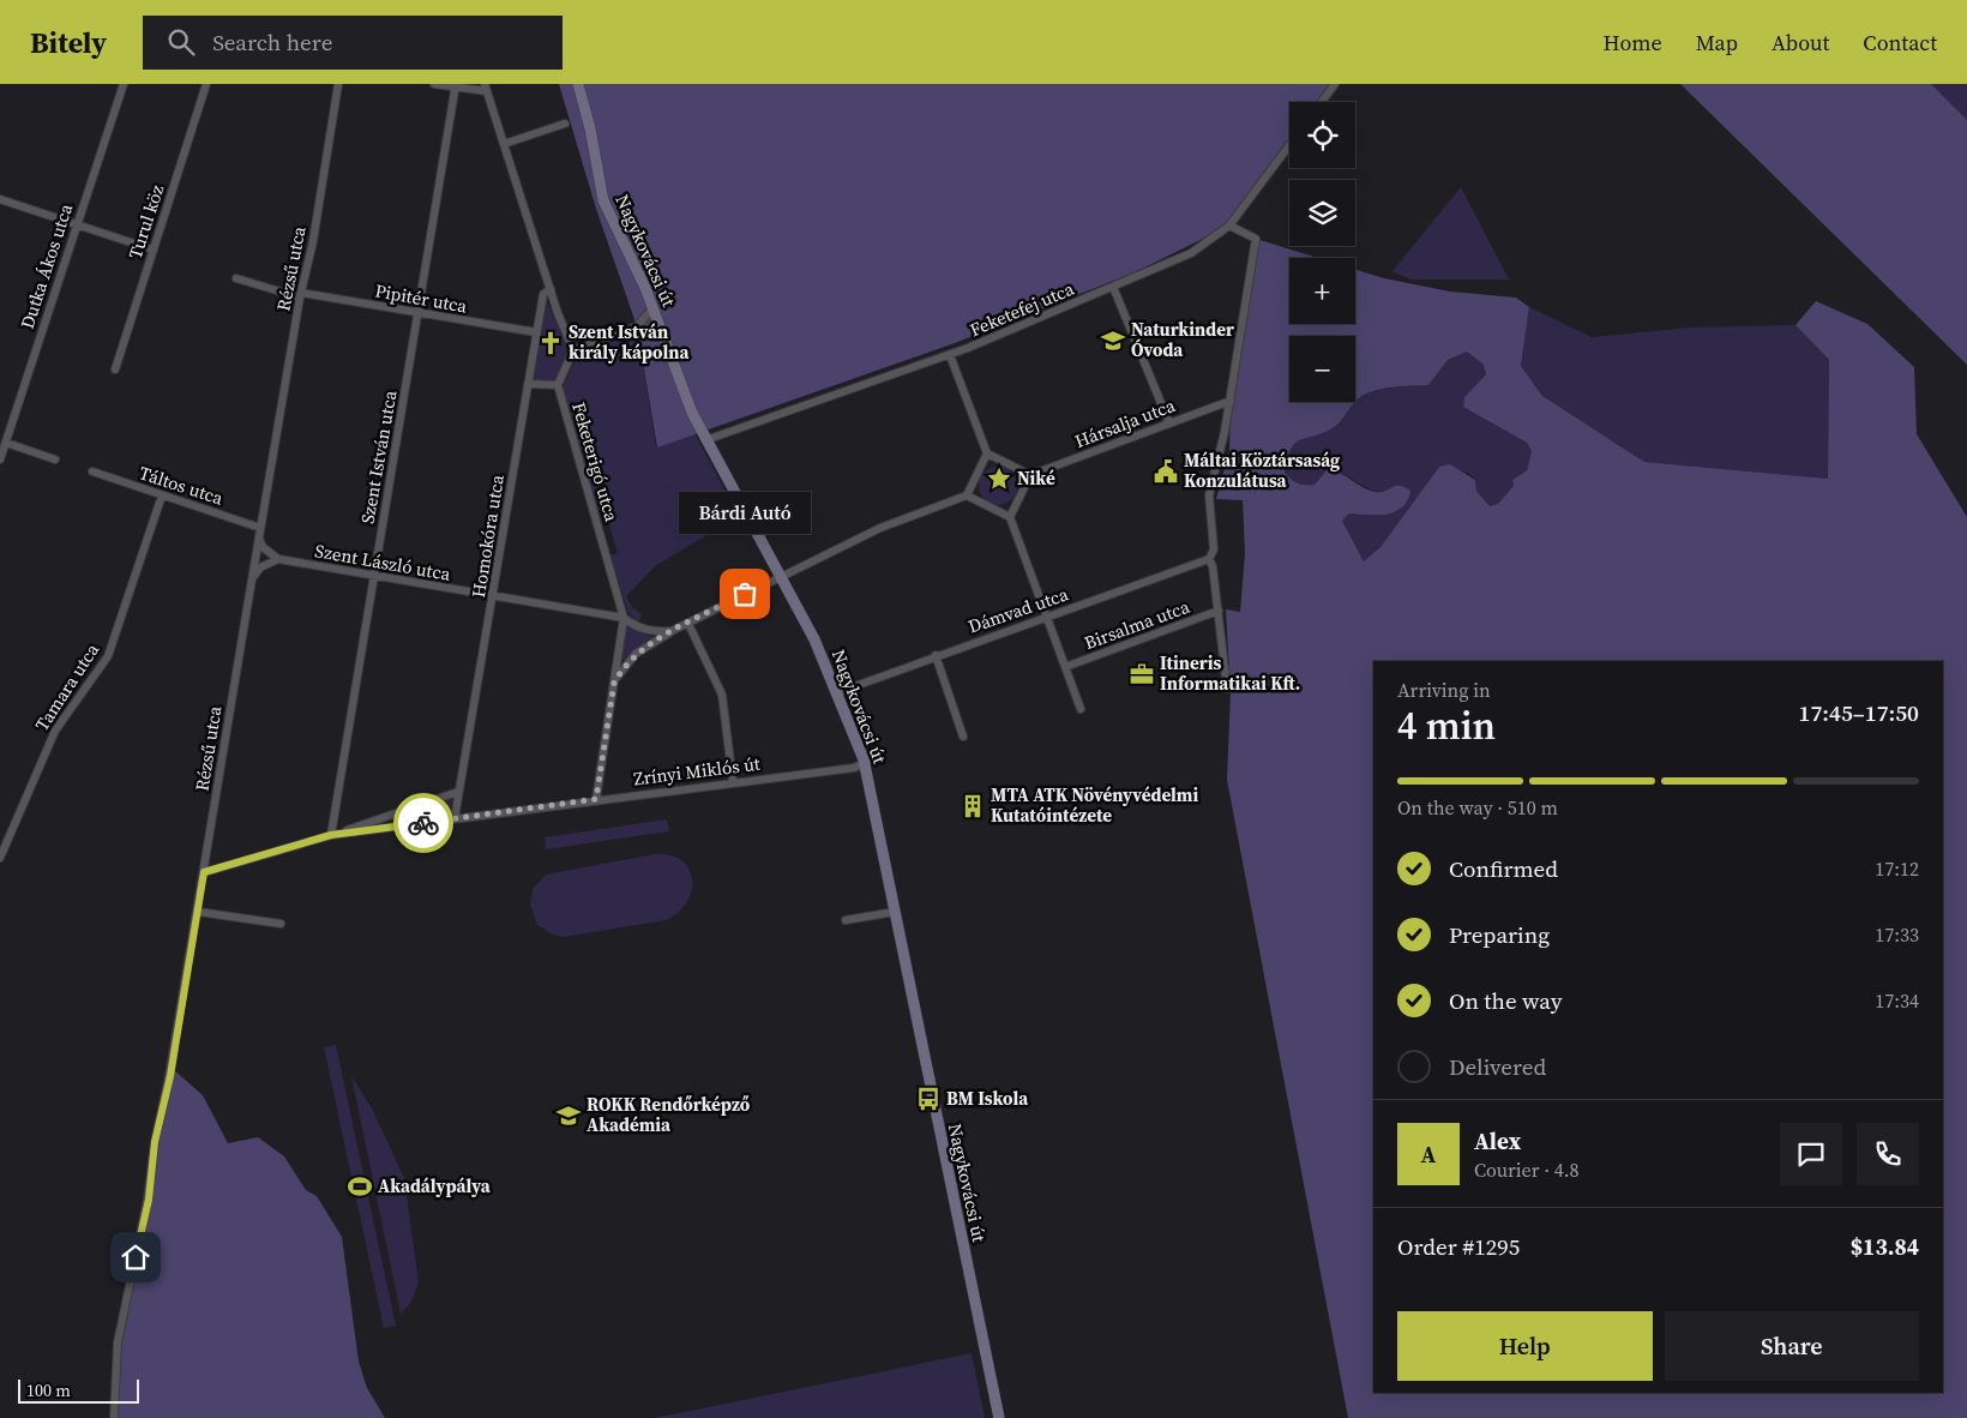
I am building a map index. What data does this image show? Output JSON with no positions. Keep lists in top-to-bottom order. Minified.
{"streets":{"street":["Turul köz","Nagykovácsi út","Dutka Ákos utca","Rézsű utca","Pipitér utca","Feketefej utca","Hársalja utca","Szent István utca","Feketerigó utca","Táltos utca","Homokóra utca","Szent László utca","Dámvad utca","Birsalma utca","Tamara utca","Zrínyi Miklós út"]},"crossings":[["Nagykovácsi út","Feketefej utca"],["Nagykovácsi út","Dámvad utca"],["Nagykovácsi út","Zrínyi Miklós út"],["Rézsű utca","Pipitér utca"],["Rézsű utca","Táltos utca"],["Rézsű utca","Zrínyi Miklós út"],["Pipitér utca","Szent István utca"],["Pipitér utca","Homokóra utca"],["Szent István utca","Szent László utca"],["Szent István utca","Zrínyi Miklós út"],["Feketerigó utca","Szent László utca"],["Feketerigó utca","Zrínyi Miklós út"],["Táltos utca","Tamara utca"],["Homokóra utca","Szent László utca"],["Homokóra utca","Zrínyi Miklós út"]],"places":{"school or university":["Naturkinder Óvoda","ROKK Rendőrképző Akadémia"],"church":["Szent István király kápolna"],"public building":["Máltai Köztársaság Konzulátusa"],"place":["Niké"],"other":["Bárdi Autó"],"office":["Itineris Informatikai Kft."],"building":["MTA ATK Növényvédelmi Kutatóintézete"],"bus stop":["BM Iskola"],"sports":["Akadálypálya"]},"scale_bar":"100 m","page":{"header":"Bitely","search":"Search here","nav":["Home","Map","About","Contact"],"map_buttons":["+","−"],"bubble":"Bárdi Autó","heading":["4 min","Arriving in","17:45–17:50"],"panel":["Alex","Courier · 4.8","Order #1295","$13.84"],"bar":"On the way · 510 m","list":[["Confirmed","17:12"],["Preparing","17:33"],["On the way","17:34"],"Delivered"],"round":"A","buttons":["Help","Share"],"scale":"100 m"}}
